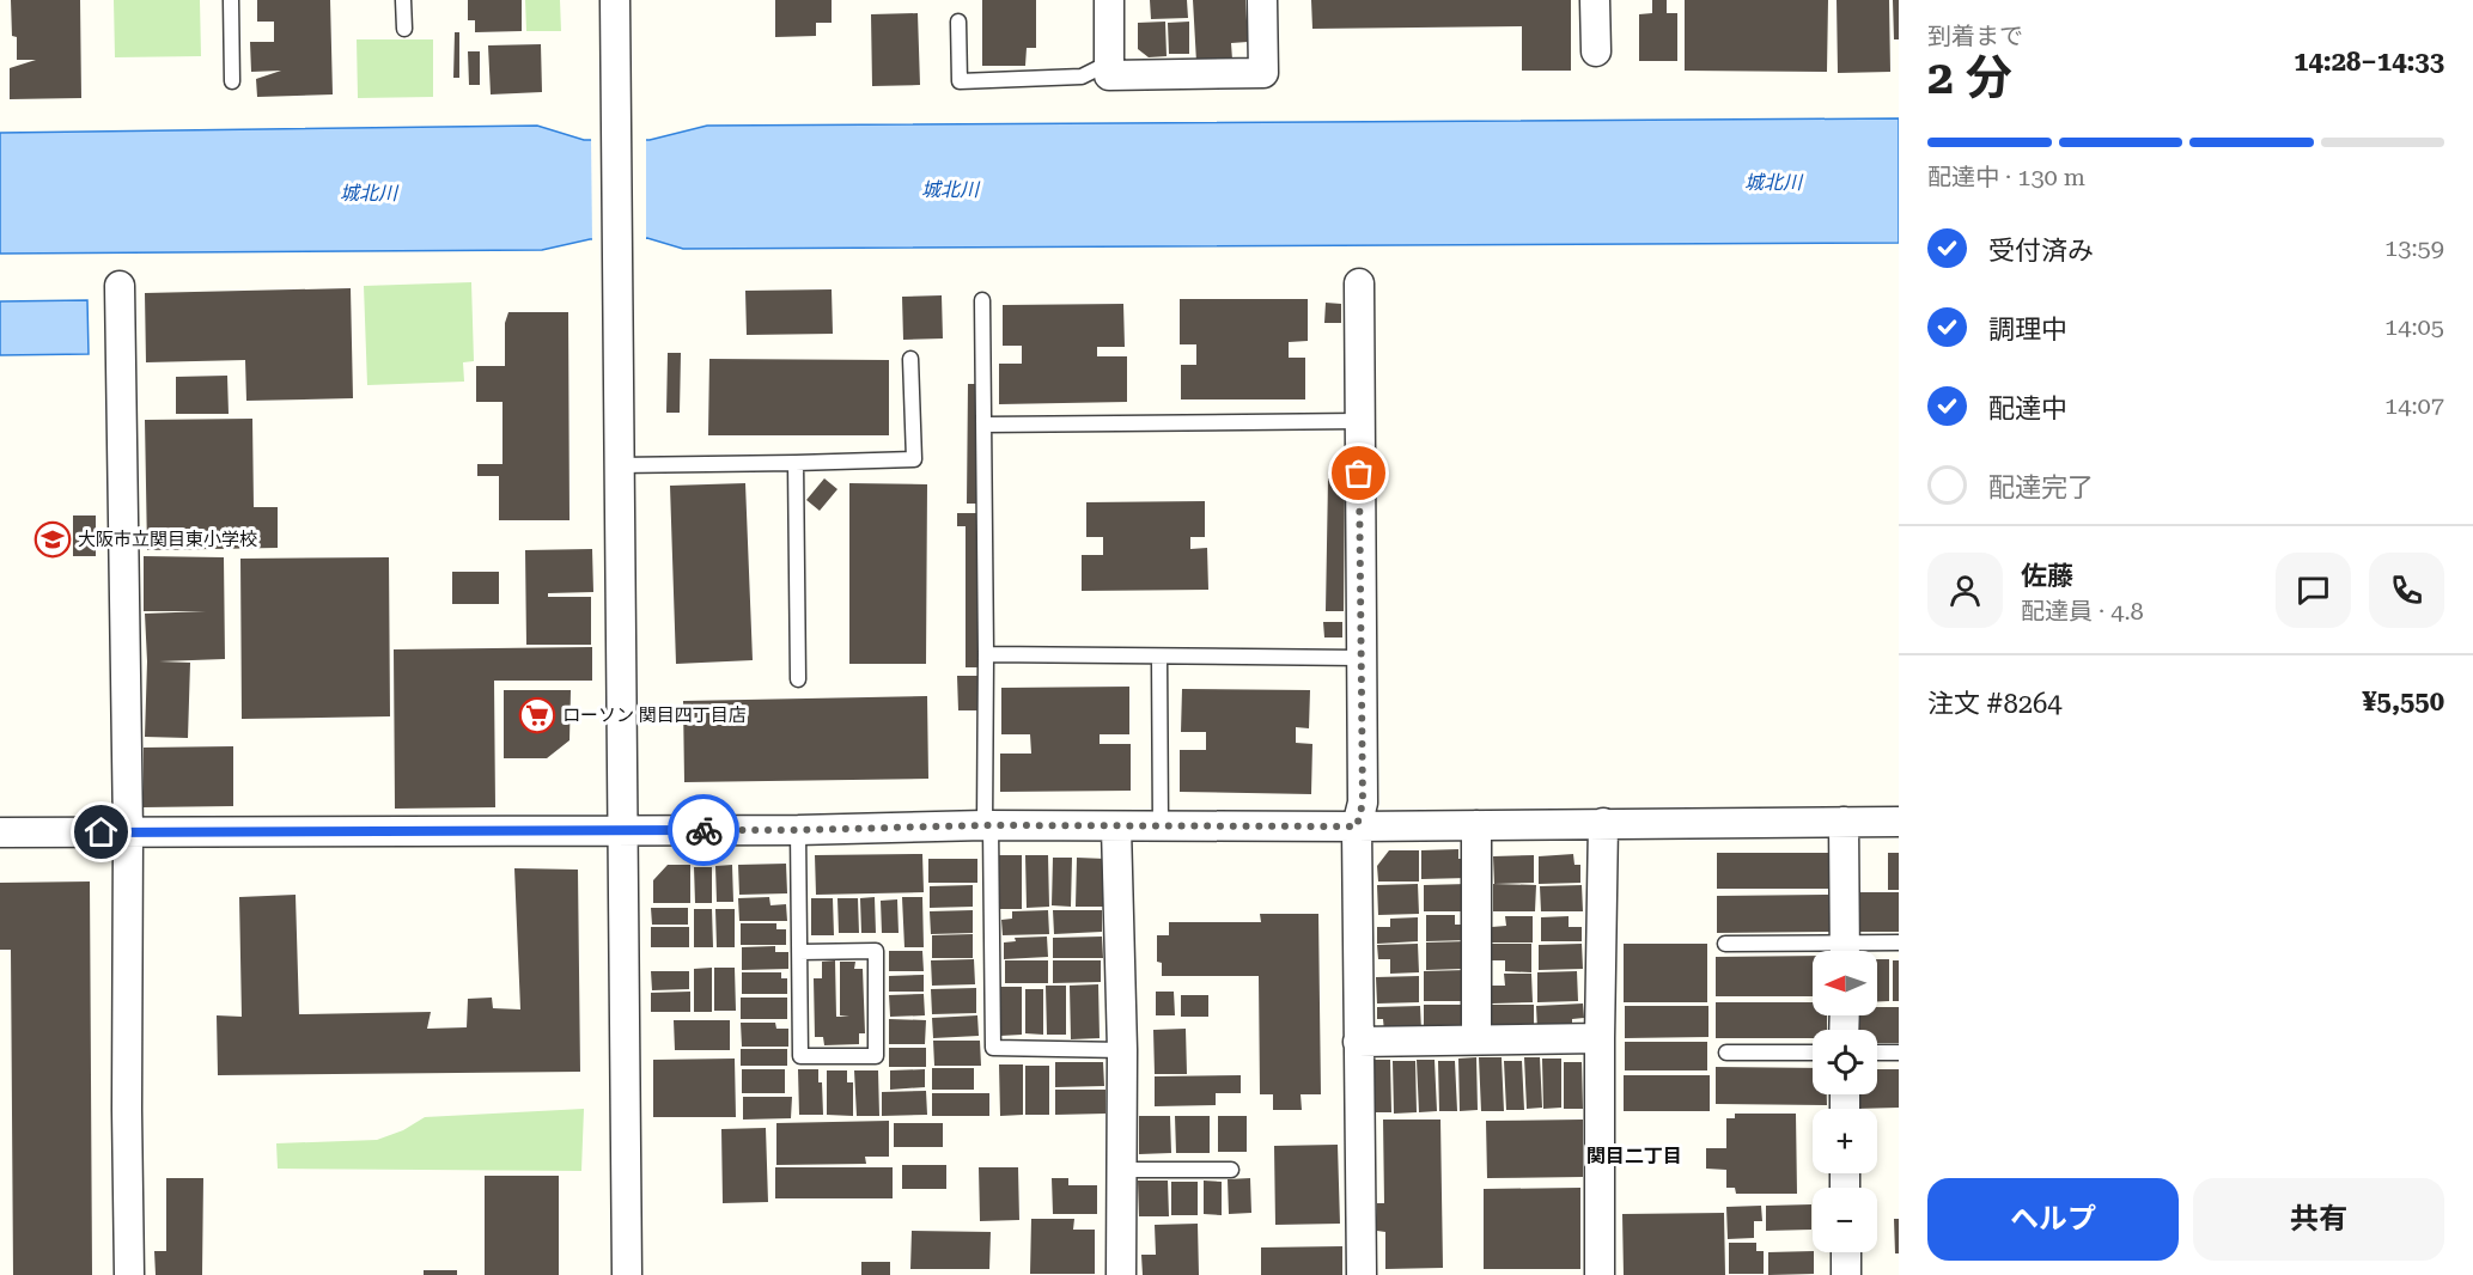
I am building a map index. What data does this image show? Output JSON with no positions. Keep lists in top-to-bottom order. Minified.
{"districts":["関目二丁目"],"water":["城北川"],"places":{"school or university":["大阪市立関目東小学校"],"supermarket":["ローソン 関目四丁目店"]},"north":"left","page":{"heading":["2 分","到着まで","14:28–14:33"],"panel":["佐藤","配達員 · 4.8","注文 #8264","¥5,550"],"bar":"配達中 · 130 m","list":[["受付済み","13:59"],["調理中","14:05"],["配達中","14:07"],"配達完了"],"map_buttons":["+","−"],"buttons":["ヘルプ","共有"]}}
